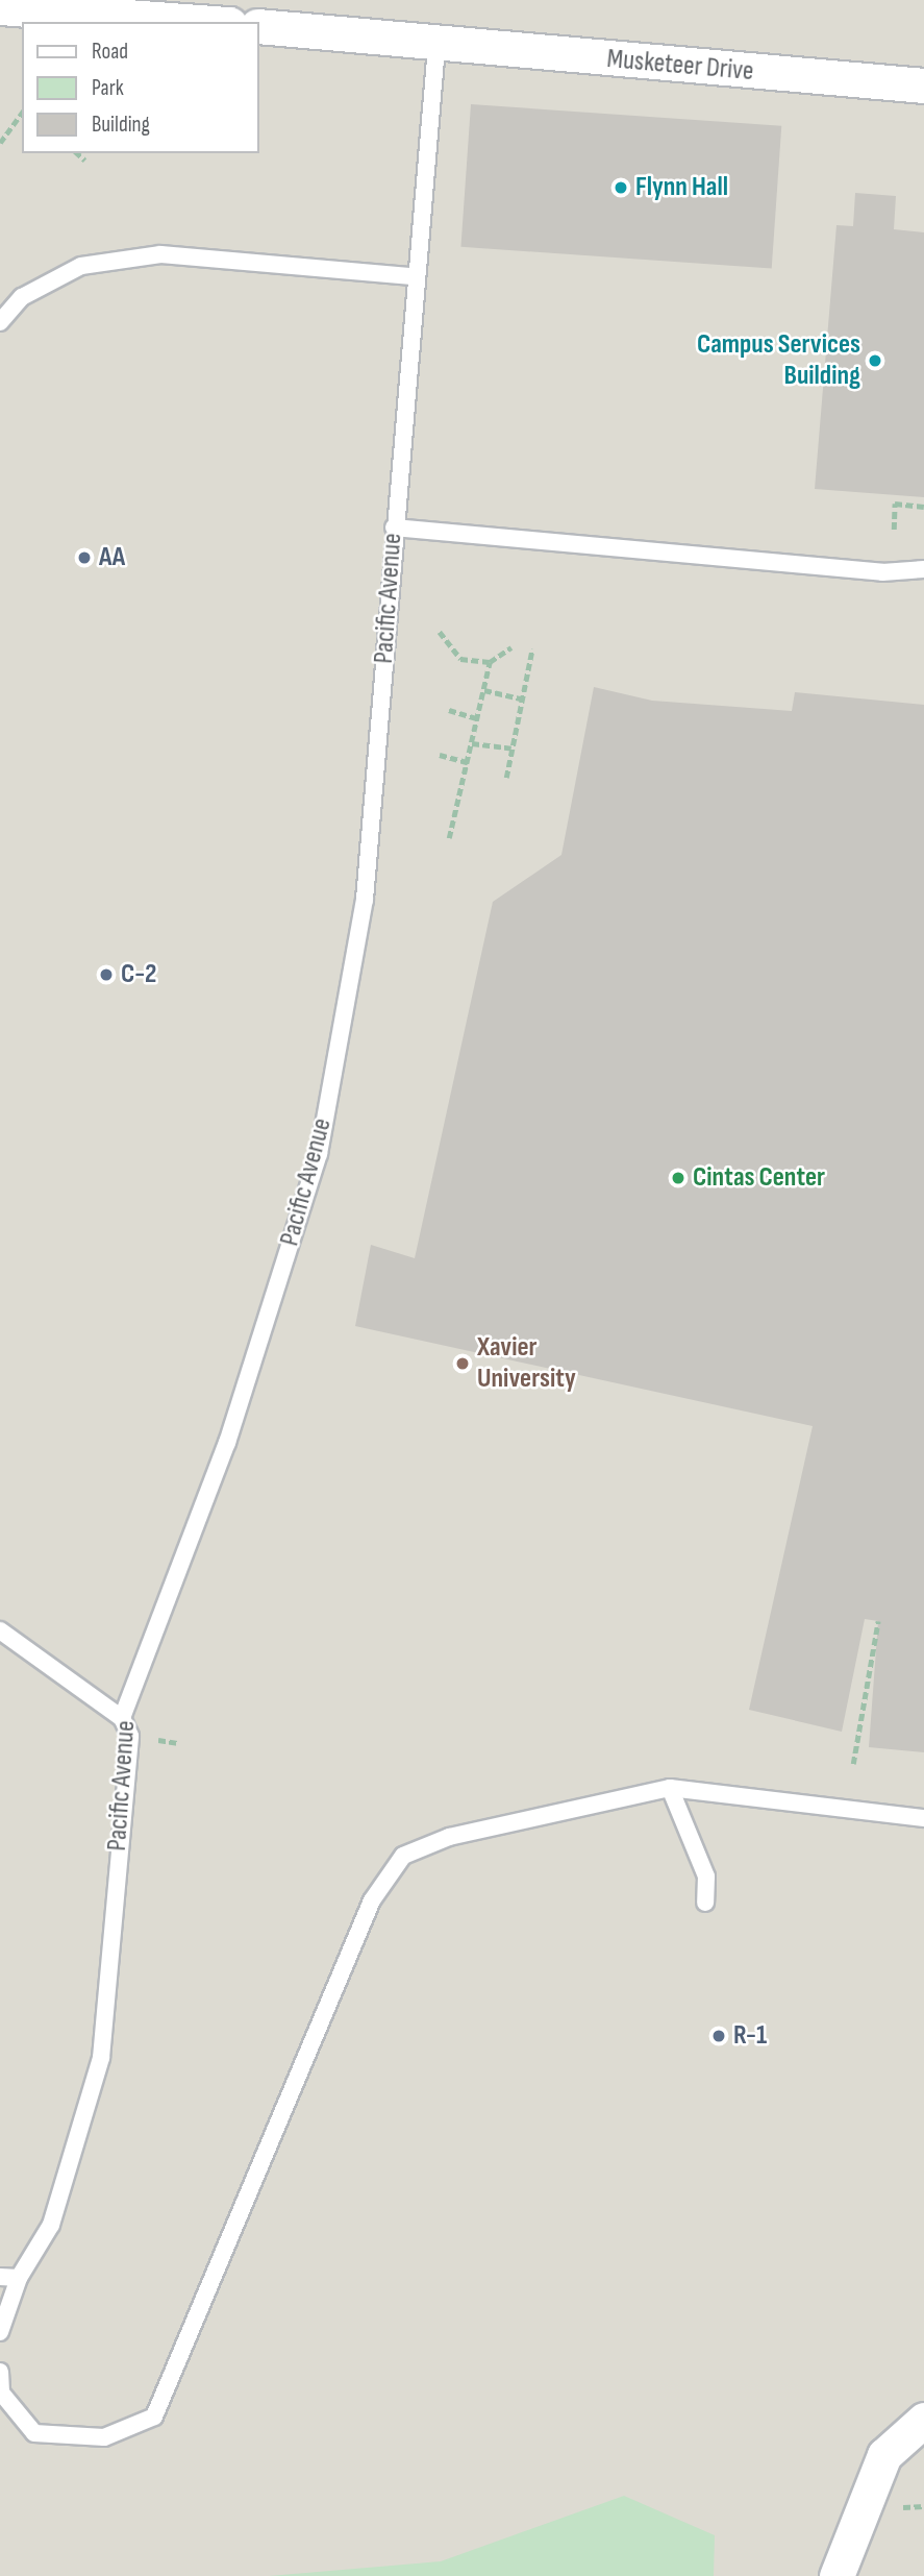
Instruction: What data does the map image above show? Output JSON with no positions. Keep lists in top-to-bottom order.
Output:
{
  "streets": {
    "street": ["Musketeer Drive"],
    "lane": ["Pacific Avenue"]
  },
  "crossings": [
    ["Musketeer Drive", "Pacific Avenue"]
  ],
  "places": [
    "Flynn Hall",
    "Campus Services Building",
    "AA",
    "C-2",
    "Cintas Center",
    "Xavier University",
    "R-1"
  ],
  "legend": ["Road", "Park", "Building"]
}
